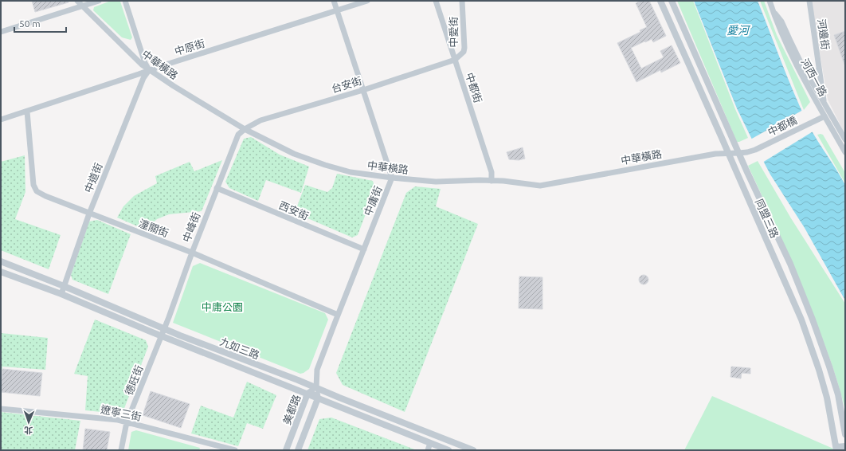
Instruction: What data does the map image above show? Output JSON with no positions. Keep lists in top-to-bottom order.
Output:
{
  "streets": {
    "street": [
      "中愛街",
      "河邊街",
      "中原街",
      "中華橫路",
      "河西一路",
      "台安街",
      "中都街",
      "中都橋",
      "中道街",
      "中庸街",
      "西安街",
      "同盟三路",
      "中峰街",
      "潼關街",
      "九如三路",
      "德旺街",
      "美都路",
      "遼寧三街"
    ]
  },
  "crossings": [
    ["中愛街", "台安街"],
    ["中愛街", "中都街"],
    ["河邊街", "河西一路"],
    ["中原街", "中華橫路"],
    ["中原街", "中道街"],
    ["中原街", "中庸街"],
    ["中原街", "潼關街"],
    ["中華橫路", "台安街"],
    ["中華橫路", "中都街"],
    ["中華橫路", "中都橋"],
    ["中華橫路", "中道街"],
    ["中華橫路", "中庸街"],
    ["中華橫路", "同盟三路"],
    ["中華橫路", "中峰街"],
    ["河西一路", "中都橋"],
    ["台安街", "中都街"],
    ["台安街", "中庸街"],
    ["台安街", "中峰街"],
    ["中道街", "潼關街"],
    ["中道街", "九如三路"],
    ["中庸街", "西安街"],
    ["中庸街", "潼關街"],
    ["中庸街", "九如三路"],
    ["中庸街", "美都路"],
    ["西安街", "中峰街"],
    ["中峰街", "潼關街"],
    ["中峰街", "九如三路"],
    ["中峰街", "德旺街"],
    ["九如三路", "德旺街"],
    ["九如三路", "美都路"],
    ["德旺街", "遼寧三街"]
  ],
  "water": ["愛河"],
  "parks": ["中庸公園"],
  "scale_bar": "50 m",
  "north": "bottom"
}
